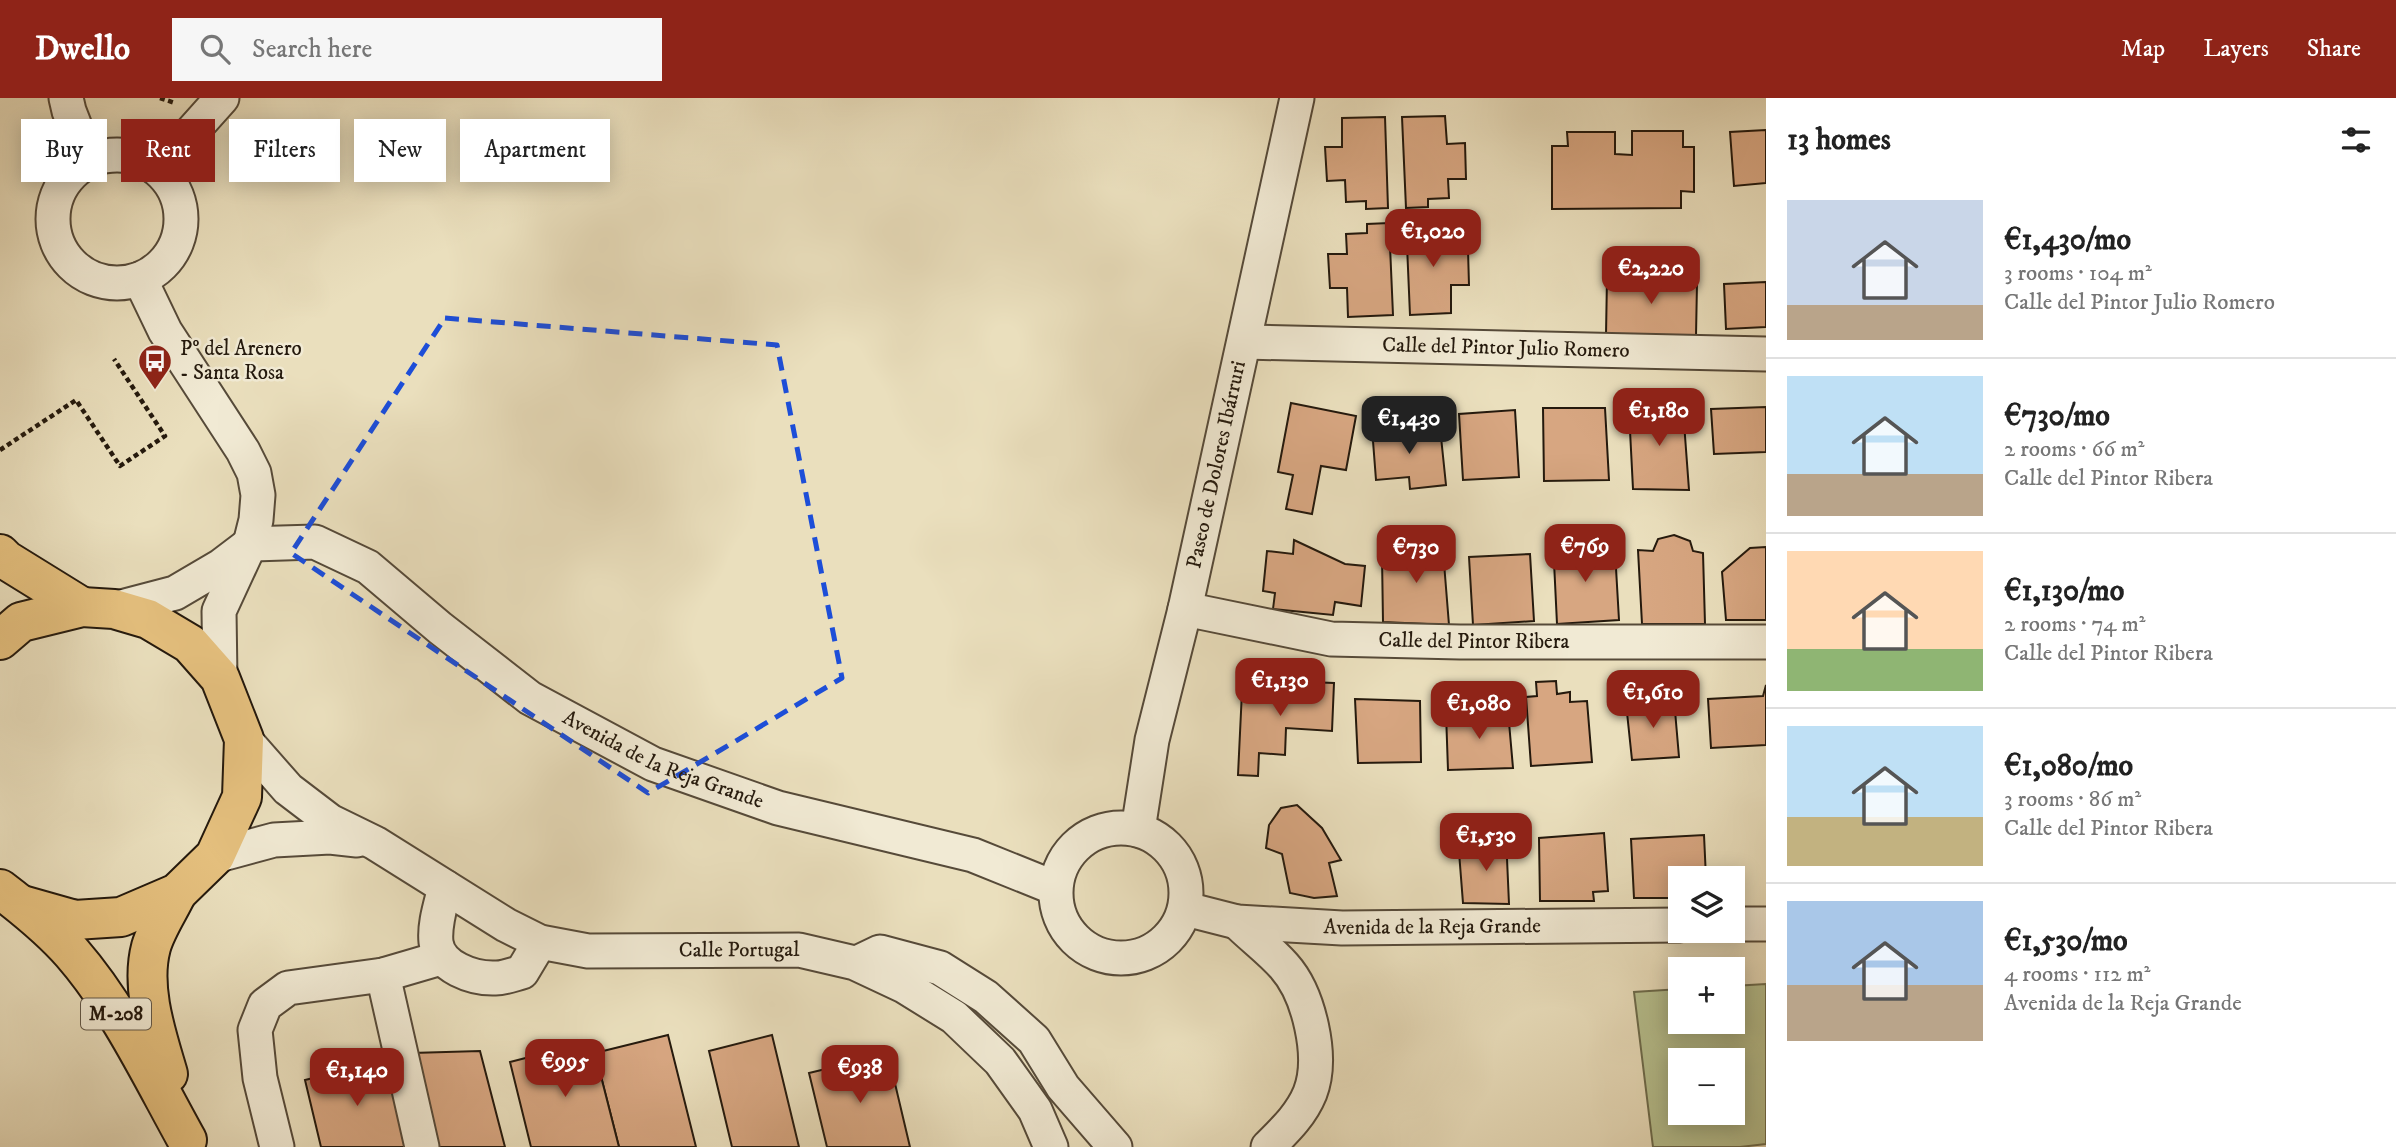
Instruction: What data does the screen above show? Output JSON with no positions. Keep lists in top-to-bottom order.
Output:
{
  "streets": {
    "main road": ["M-208"],
    "street": [
      "Calle del Pintor Julio Romero",
      "Paseo de Dolores Ibárruri",
      "Calle del Pintor Ribera",
      "Avenida de la Reja Grande",
      "Calle Portugal"
    ]
  },
  "crossings": [
    ["Calle del Pintor Julio Romero", "Paseo de Dolores Ibárruri"],
    ["Paseo de Dolores Ibárruri", "Calle del Pintor Ribera"],
    ["Paseo de Dolores Ibárruri", "Avenida de la Reja Grande"],
    ["Calle Portugal", "M-208"]
  ],
  "places": {
    "bus stop": ["Pº del Arenero - Santa Rosa"]
  },
  "page": {
    "header": "Dwello",
    "search": "Search here",
    "nav": ["Map", "Layers", "Share"],
    "heading": "13 homes",
    "chip": [
      "Buy",
      "Rent",
      "Filters",
      "New",
      "Apartment"
    ],
    "list": [
      {
        "name": "€1,430/mo",
        "note": "3 rooms · 104 m² · Calle del Pintor Julio Romero"
      },
      {
        "name": "€730/mo",
        "note": "2 rooms · 66 m² · Calle del Pintor Ribera"
      },
      {
        "name": "€1,130/mo",
        "note": "2 rooms · 74 m² · Calle del Pintor Ribera"
      },
      {
        "name": "€1,080/mo",
        "note": "3 rooms · 86 m² · Calle del Pintor Ribera"
      },
      {
        "name": "€1,530/mo",
        "note": "4 rooms · 112 m² · Avenida de la Reja Grande"
      }
    ],
    "price": [
      "€1,020",
      "€2,220",
      "€1,180",
      "€1,430",
      "€769",
      "€730",
      "€1,130",
      "€1,610",
      "€1,080",
      "€1,530",
      "€995",
      "€938",
      "€1,140"
    ],
    "map_buttons": ["+", "−"]
  }
}
